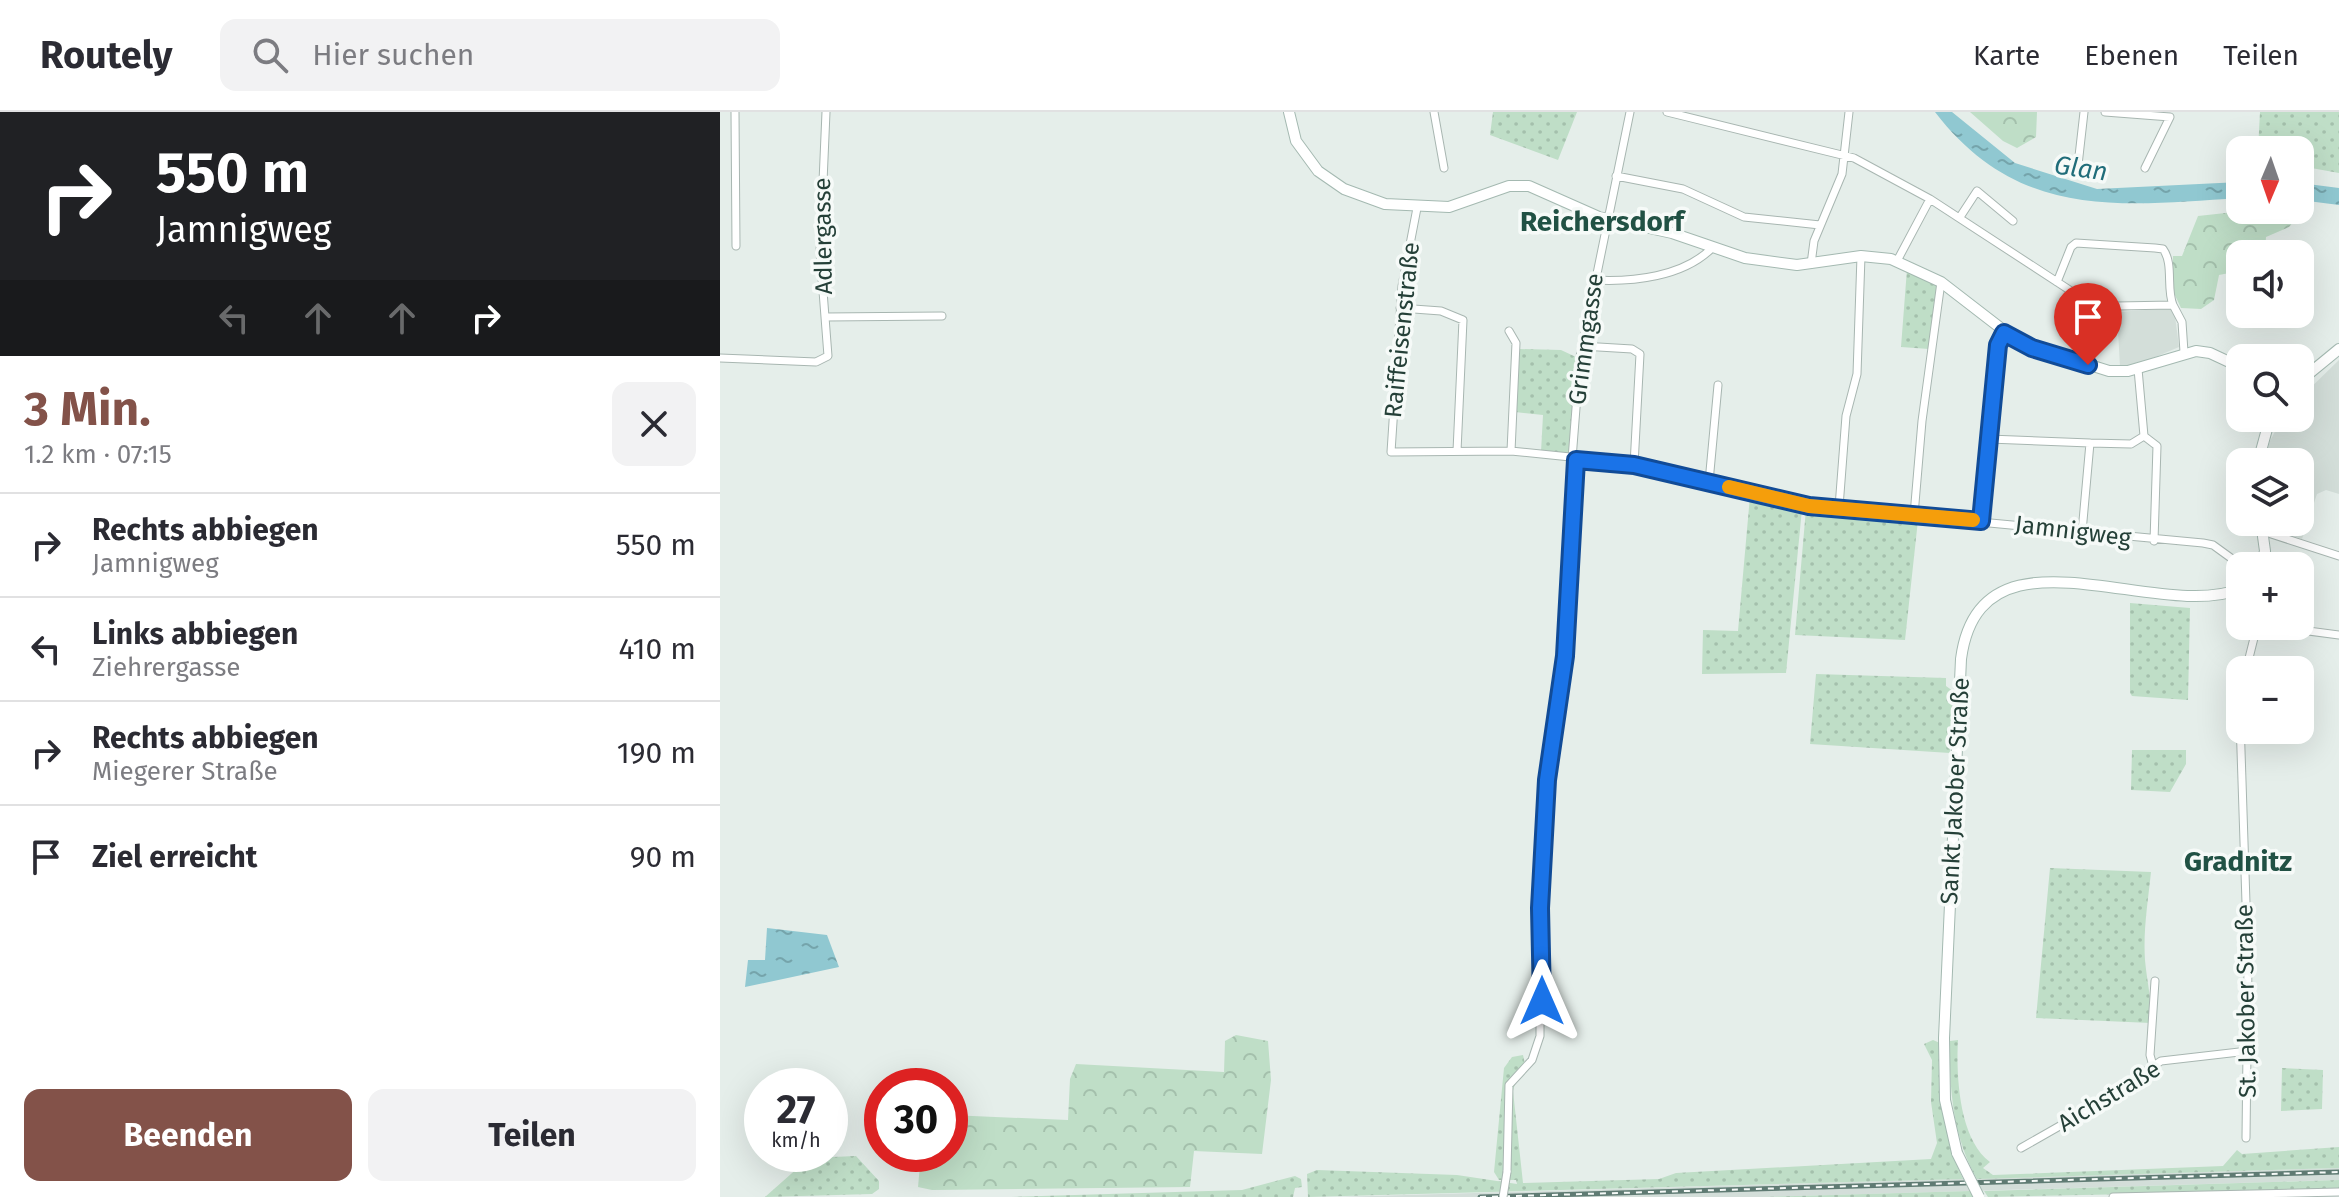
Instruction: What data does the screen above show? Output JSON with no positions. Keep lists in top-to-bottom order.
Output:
{
  "streets": {
    "main road": ["Sankt Jakober Straße"],
    "street": [
      "Adlergasse",
      "Raiffeisenstraße",
      "Grimmgasse",
      "Jamnigweg",
      "St. Jakober Straße",
      "Aichstraße"
    ]
  },
  "crossings": [
    ["Raiffeisenstraße", "Jamnigweg"],
    ["Grimmgasse", "Jamnigweg"],
    ["St. Jakober Straße", "Aichstraße"]
  ],
  "districts": ["Reichersdorf", "Gradnitz"],
  "water": ["Glan"],
  "north": "bottom",
  "page": {
    "header": "Routely",
    "search": "Hier suchen",
    "nav": ["Karte", "Ebenen", "Teilen"],
    "turn": ["550 m", "Jamnigweg"],
    "map_buttons": ["+", "−"],
    "heading": ["3 Min.", "1.2 km · 07:15"],
    "list": [
      {
        "name": "Rechts abbiegen",
        "note": "Jamnigweg",
        "value": "550 m"
      },
      {
        "name": "Links abbiegen",
        "note": "Ziehrergasse",
        "value": "410 m"
      },
      {
        "name": "Rechts abbiegen",
        "note": "Miegerer Straße",
        "value": "190 m"
      },
      {
        "name": "Ziel erreicht",
        "value": "90 m"
      }
    ],
    "speed": "27 km/h",
    "limit": "30",
    "buttons": ["Beenden", "Teilen"]
  }
}
